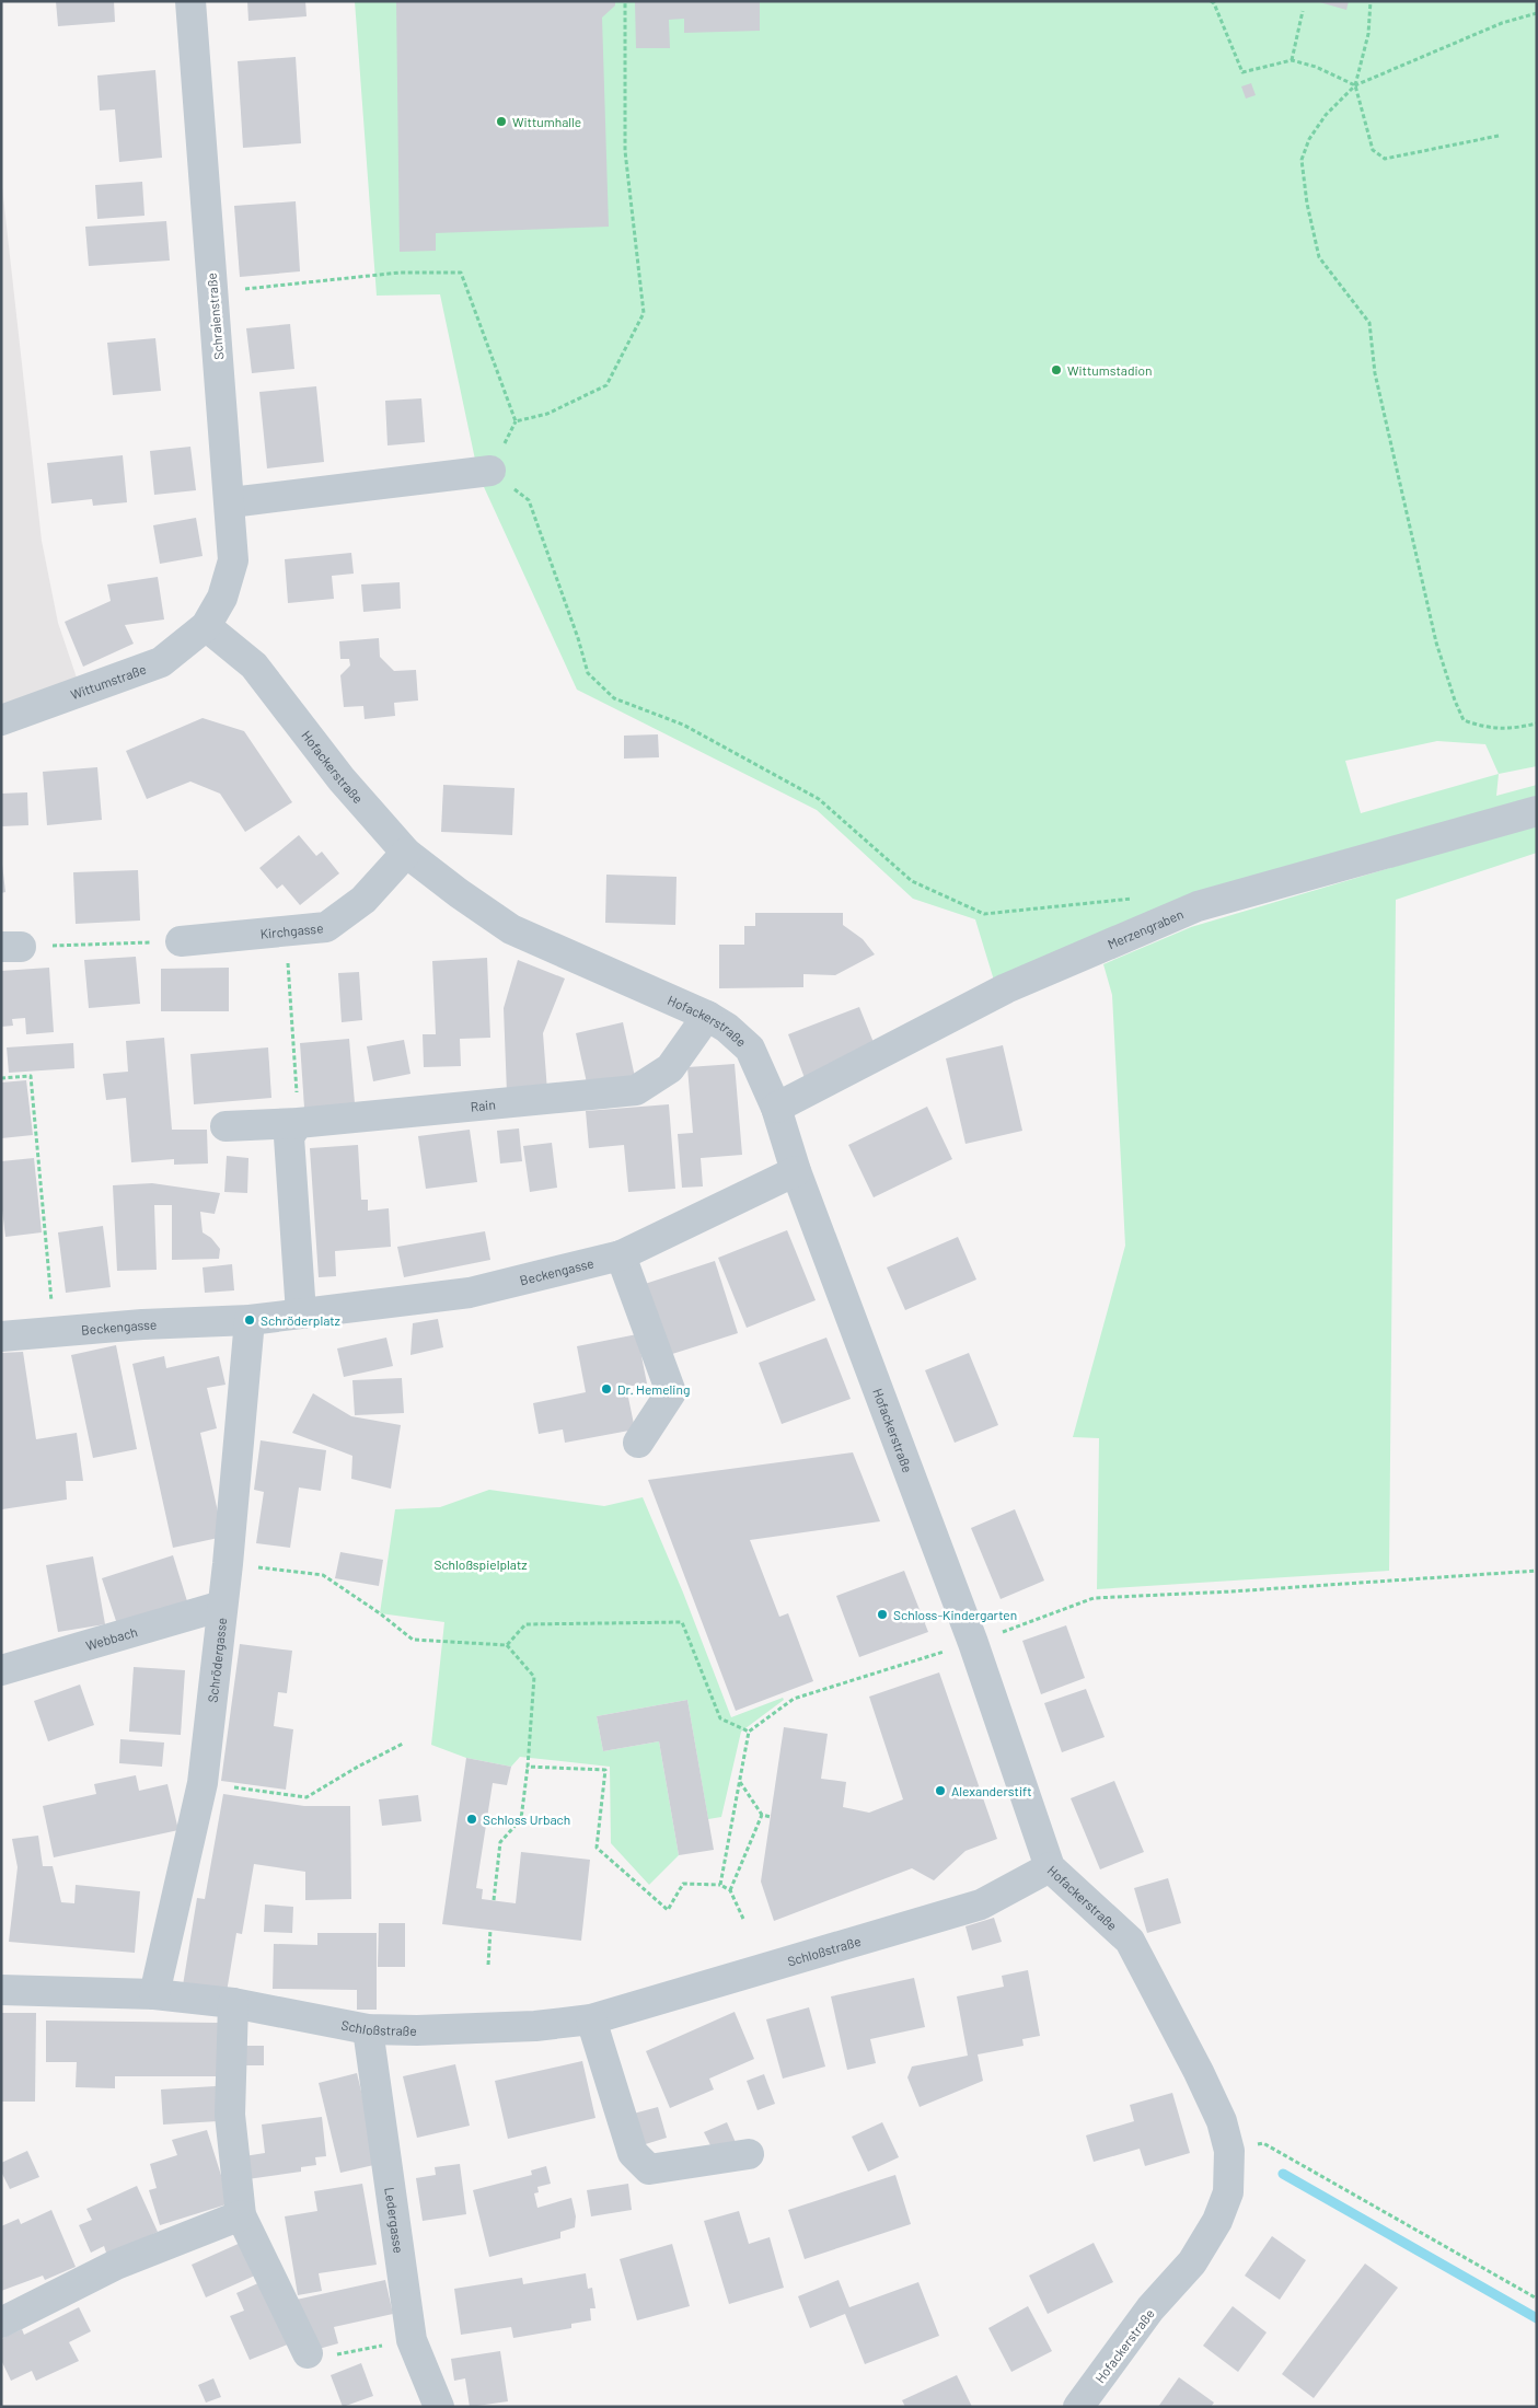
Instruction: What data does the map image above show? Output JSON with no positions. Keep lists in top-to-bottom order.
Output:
{
  "streets": {
    "street": [
      "Schraienstraße",
      "Wittumstraße",
      "Hofackerstraße",
      "Merzengraben",
      "Kirchgasse",
      "Rain",
      "Beckengasse",
      "Webbach",
      "Schrödergasse",
      "Schloßstraße",
      "Ledergasse"
    ]
  },
  "crossings": [
    ["Schraienstraße", "Wittumstraße"],
    ["Schraienstraße", "Hofackerstraße"],
    ["Wittumstraße", "Hofackerstraße"],
    ["Hofackerstraße", "Merzengraben"],
    ["Hofackerstraße", "Kirchgasse"],
    ["Hofackerstraße", "Rain"],
    ["Hofackerstraße", "Beckengasse"],
    ["Hofackerstraße", "Schloßstraße"],
    ["Beckengasse", "Schrödergasse"],
    ["Webbach", "Schrödergasse"],
    ["Schrödergasse", "Schloßstraße"],
    ["Schloßstraße", "Ledergasse"]
  ],
  "parks": ["Schloßspielplatz"],
  "places": [
    "Wittumhalle",
    "Wittumstadion",
    "Schröderplatz",
    "Dr. Hemeling",
    "Schloss-Kindergarten",
    "Alexanderstift",
    "Schloss Urbach"
  ]
}
